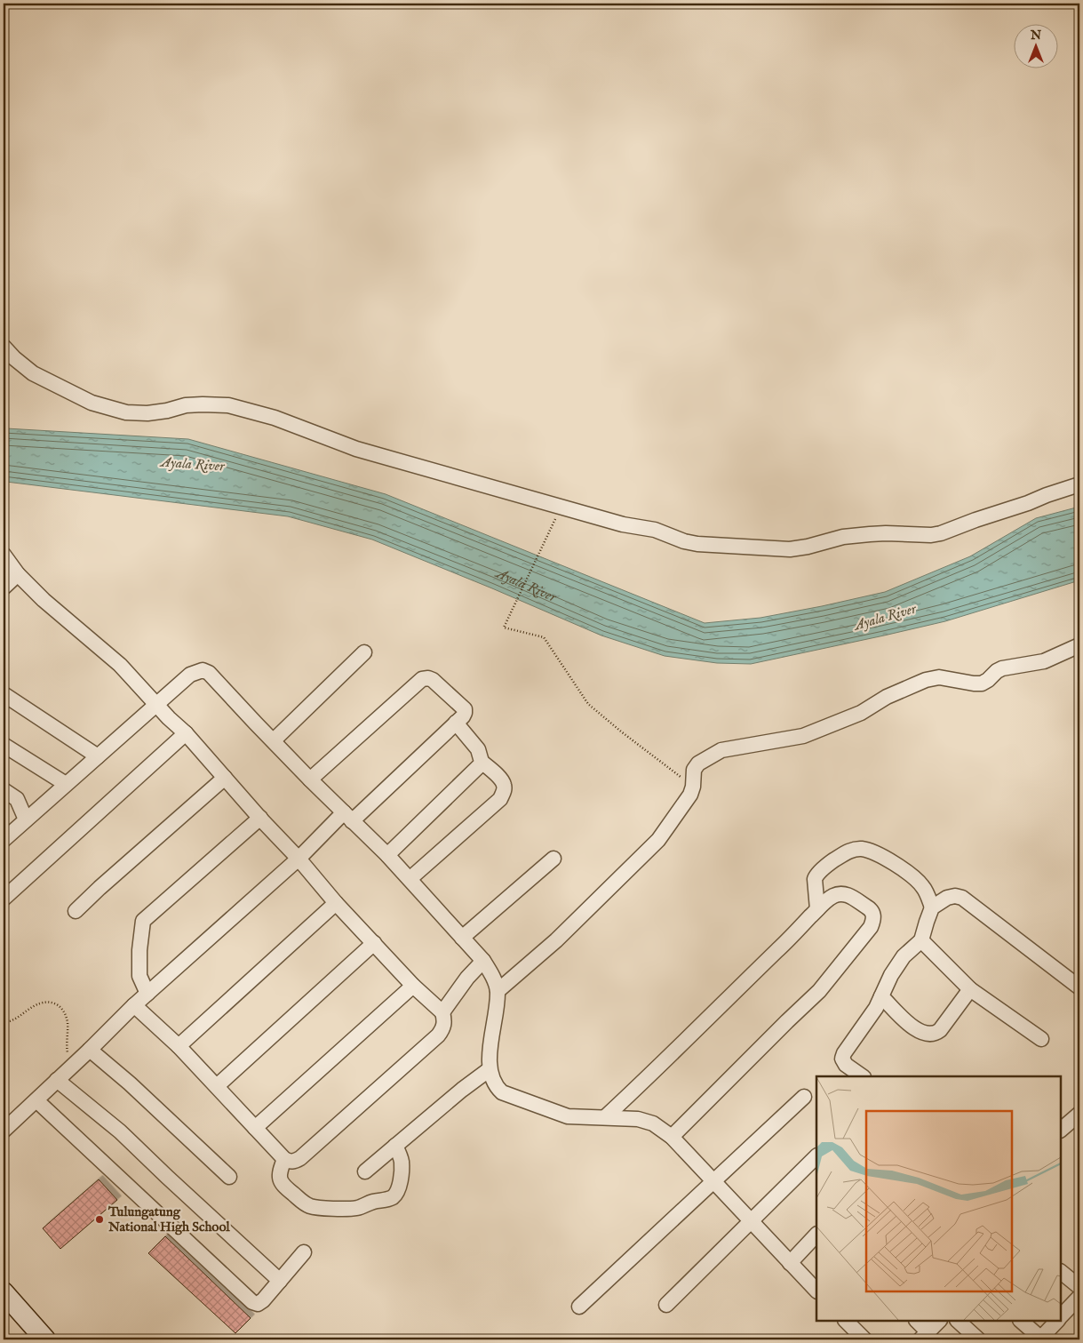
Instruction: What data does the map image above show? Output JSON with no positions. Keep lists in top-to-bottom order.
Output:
{
  "water": ["Ayala River"],
  "places": ["Tulungatung National High School"],
  "north": "top"
}
